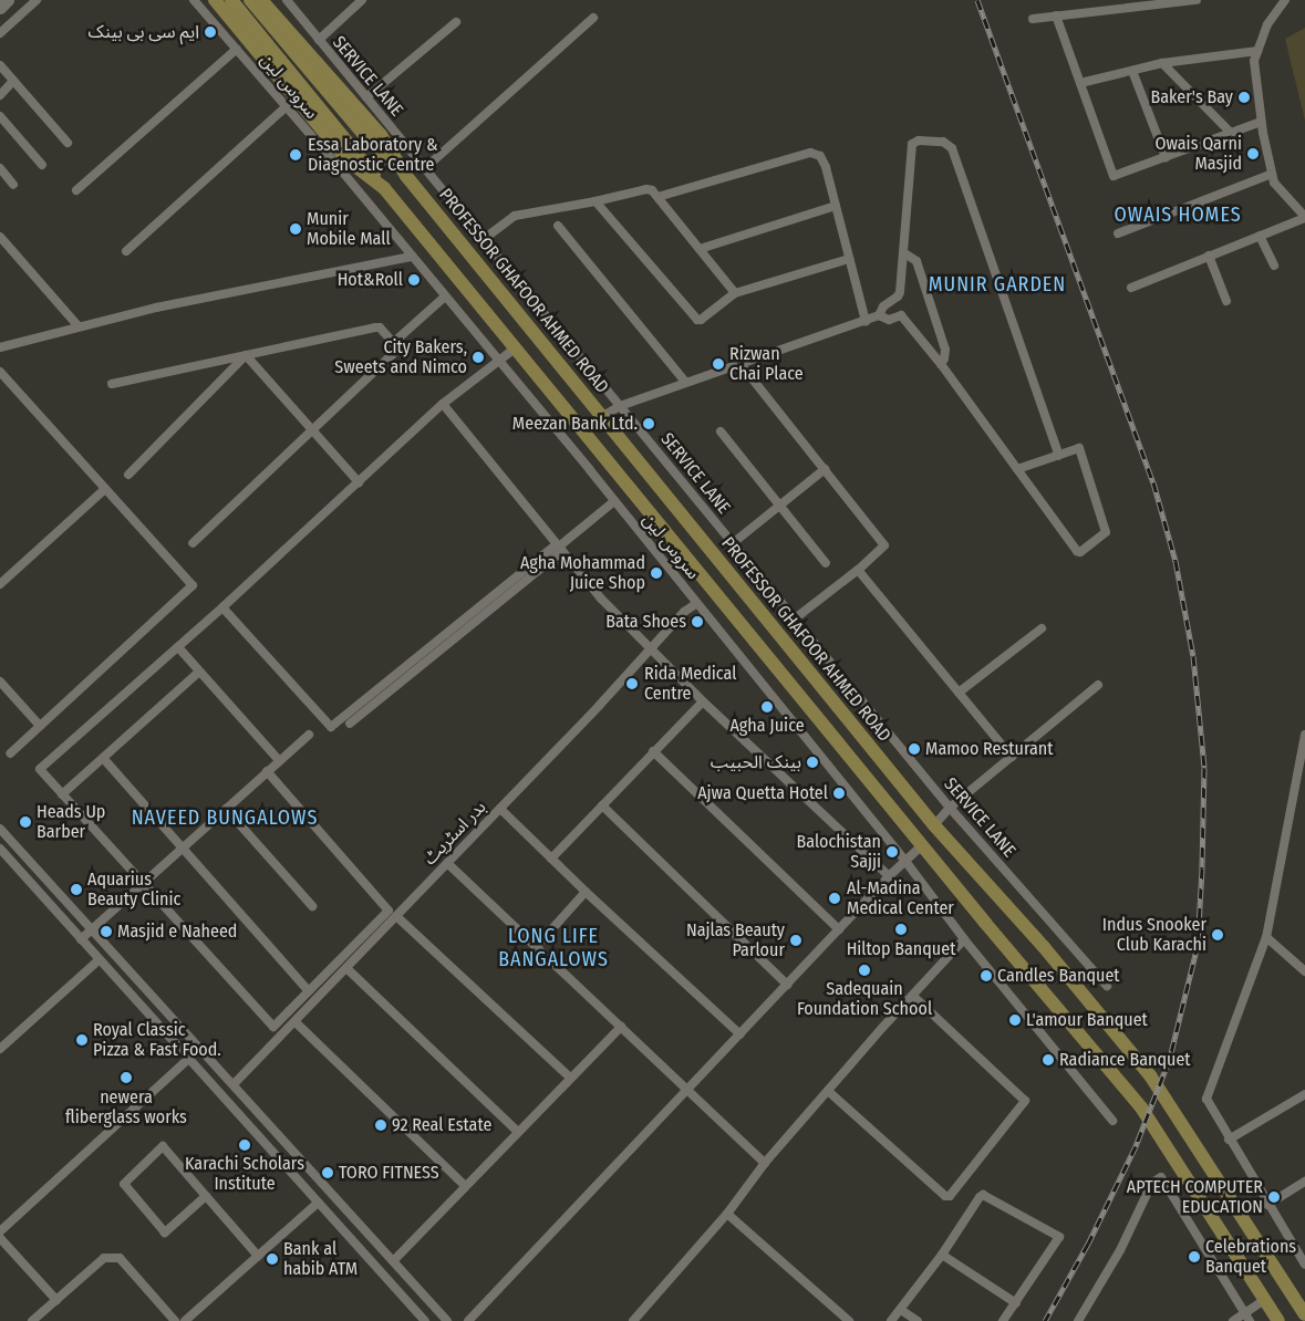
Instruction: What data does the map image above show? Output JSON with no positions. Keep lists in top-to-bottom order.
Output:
{
  "streets": {
    "main road": ["PROFESSOR GHAFOOR AHMED ROAD"],
    "street": ["SERVICE LANE", "سروس لین", "بدر اسٹریٹ"]
  },
  "crossings": [
    ["سروس لین", "بدر اسٹریٹ"]
  ],
  "districts": [
    "OWAIS HOMES",
    "MUNIR GARDEN",
    "NAVEED BUNGALOWS",
    "LONG LIFE BANGALOWS"
  ],
  "places": [
    "ایم سی بی بینک",
    "Baker's Bay",
    "Owais Qarni Masjid",
    "Essa Laboratory & Diagnostic Centre",
    "Munir Mobile Mall",
    "Hot&Roll",
    "City Bakers, Sweets and Nimco",
    "Rizwan Chai Place",
    "Meezan Bank Ltd.",
    "Agha Mohammad Juice Shop",
    "Bata Shoes",
    "Rida Medical Centre",
    "Agha Juice",
    "Mamoo Resturant",
    "بينک الحبيب",
    "Ajwa Quetta Hotel",
    "Heads Up Barber",
    "Balochistan Sajji",
    "Aquarius Beauty Clinic",
    "Al-Madina Medical Center",
    "Hiltop Banquet",
    "Masjid e Naheed",
    "Indus Snooker Club Karachi",
    "Najlas Beauty Parlour",
    "Sadequain Foundation School",
    "Candles Banquet",
    "L'amour Banquet",
    "Royal Classic Pizza & Fast Food.",
    "Radiance Banquet",
    "newera fliberglass works",
    "92 Real Estate",
    "Karachi Scholars Institute",
    "TORO FITNESS",
    "APTECH COMPUTER EDUCATION",
    "Celebrations Banquet",
    "Bank al habib ATM"
  ]
}
